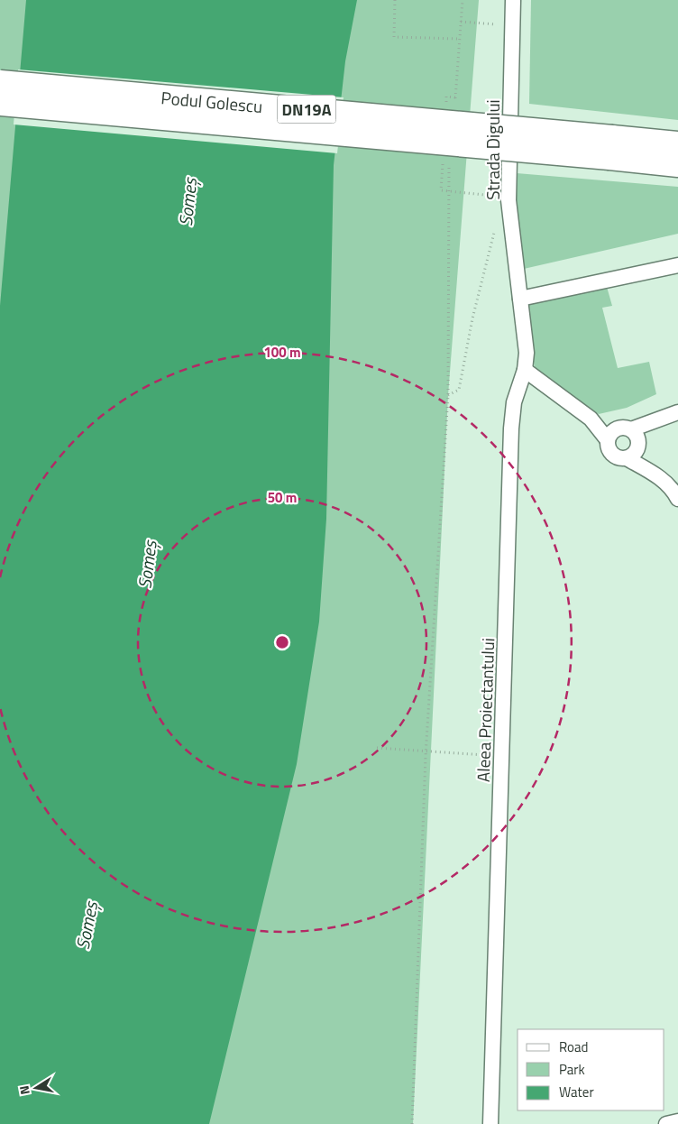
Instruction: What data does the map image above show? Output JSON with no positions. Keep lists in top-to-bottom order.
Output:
{
  "streets": {
    "main road": ["Podul Golescu", "DN19A"],
    "street": ["Strada Digului", "Aleea Proiectantului"]
  },
  "crossings": [
    ["Podul Golescu", "DN19A"],
    ["Strada Digului", "Aleea Proiectantului"]
  ],
  "water": ["Someș"],
  "legend": ["Road", "Park", "Water"],
  "north": "left",
  "rings": ["100 m", "50 m"]
}
